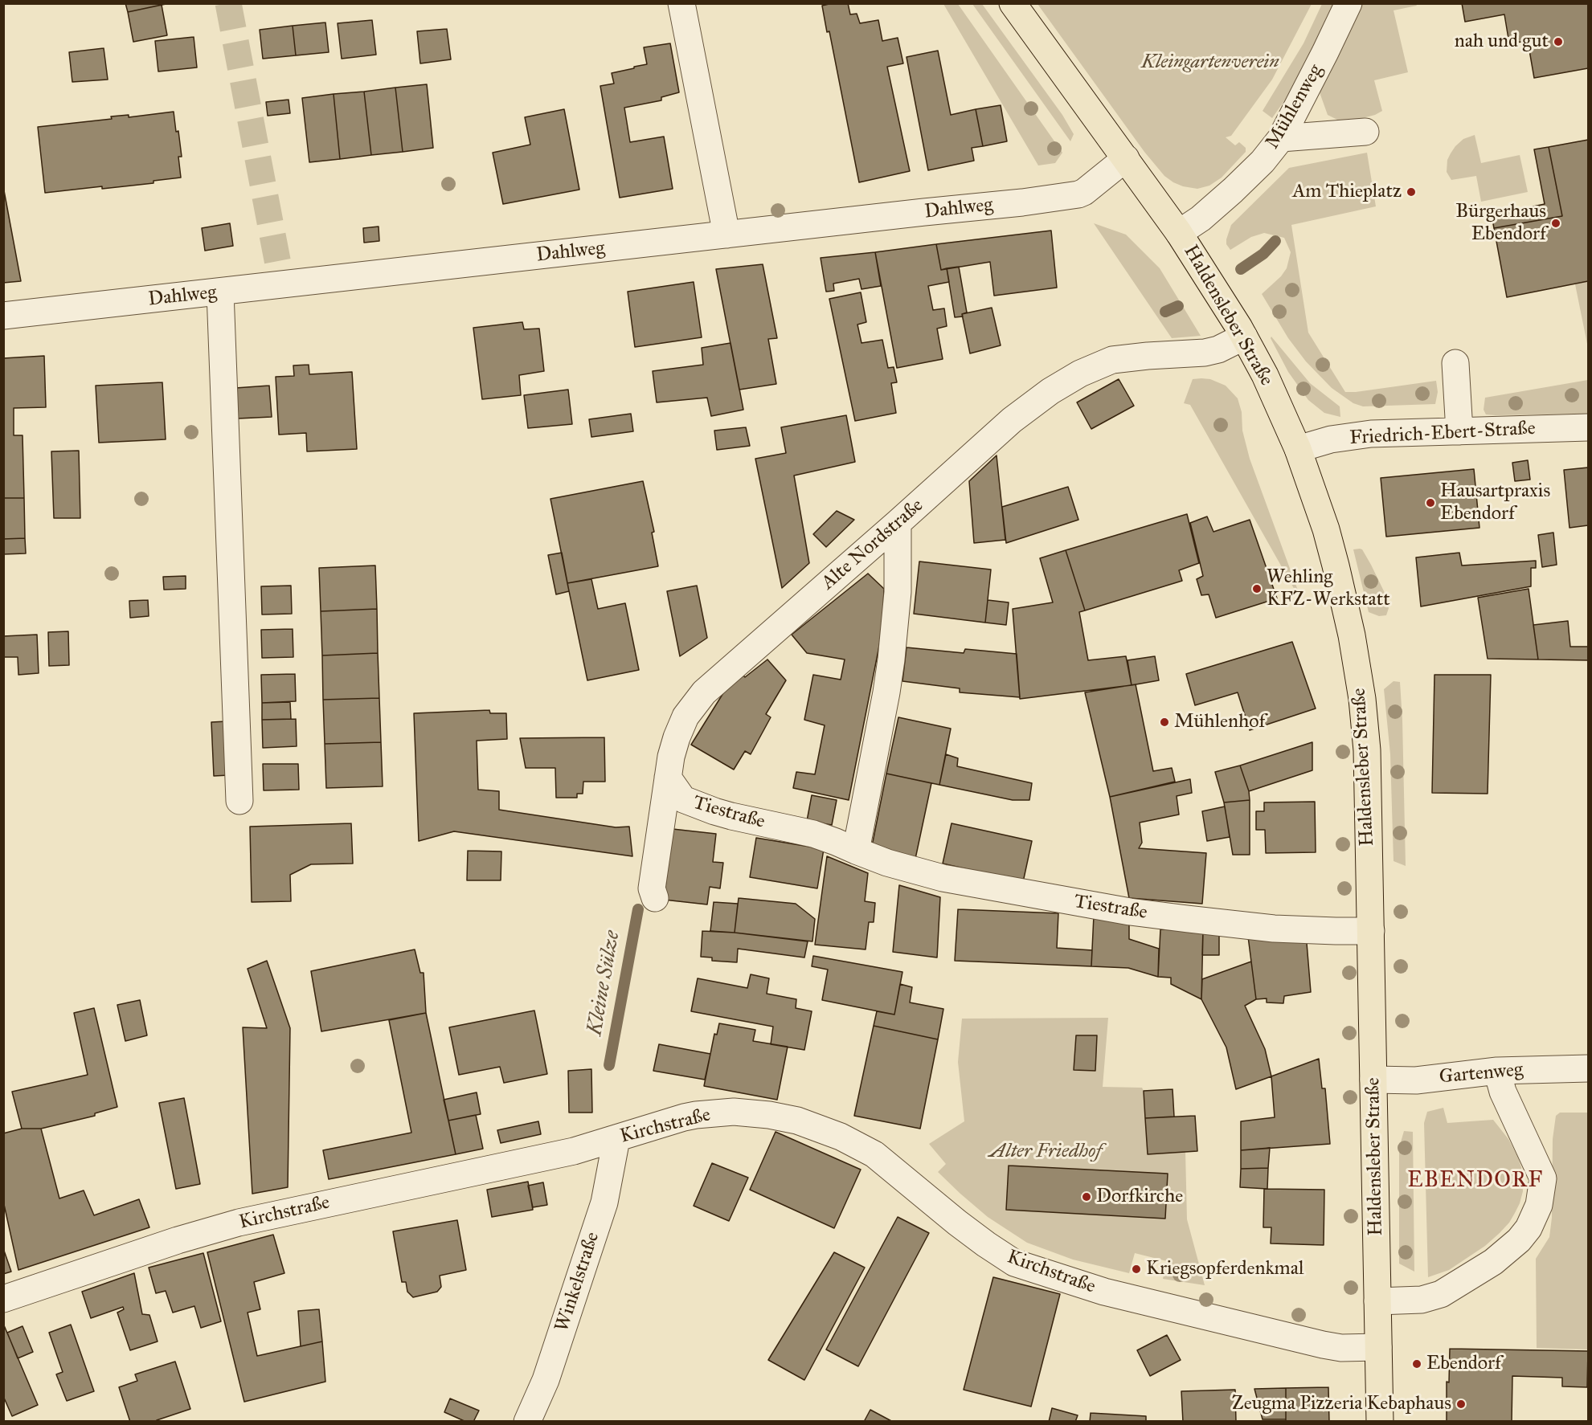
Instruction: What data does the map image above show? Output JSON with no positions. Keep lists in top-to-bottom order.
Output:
{
  "streets": {
    "main road": ["Haldensleber Straße"],
    "street": [
      "Mühlenweg",
      "Dahlweg",
      "Friedrich-Ebert-Straße",
      "Alte Nordstraße",
      "Tiestraße",
      "Gartenweg",
      "Kirchstraße",
      "Winkelstraße"
    ]
  },
  "crossings": [
    ["Mühlenweg", "Haldensleber Straße"],
    ["Dahlweg", "Haldensleber Straße"],
    ["Haldensleber Straße", "Friedrich-Ebert-Straße"],
    ["Haldensleber Straße", "Alte Nordstraße"],
    ["Haldensleber Straße", "Tiestraße"],
    ["Haldensleber Straße", "Gartenweg"],
    ["Haldensleber Straße", "Kirchstraße"],
    ["Alte Nordstraße", "Tiestraße"],
    ["Kirchstraße", "Winkelstraße"]
  ],
  "districts": ["EBENDORF"],
  "water": ["Kleine Sülze"],
  "parks": ["Kleingartenverein", "Alter Friedhof"],
  "places": [
    "nah und gut",
    "Am Thieplatz",
    "Bürgerhaus Ebendorf",
    "Hausartpraxis Ebendorf",
    "Wehling KFZ-Werkstatt",
    "Mühlenhof",
    "Dorfkirche",
    "Kriegsopferdenkmal",
    "Ebendorf",
    "Zeugma Pizzeria Kebaphaus"
  ]
}
